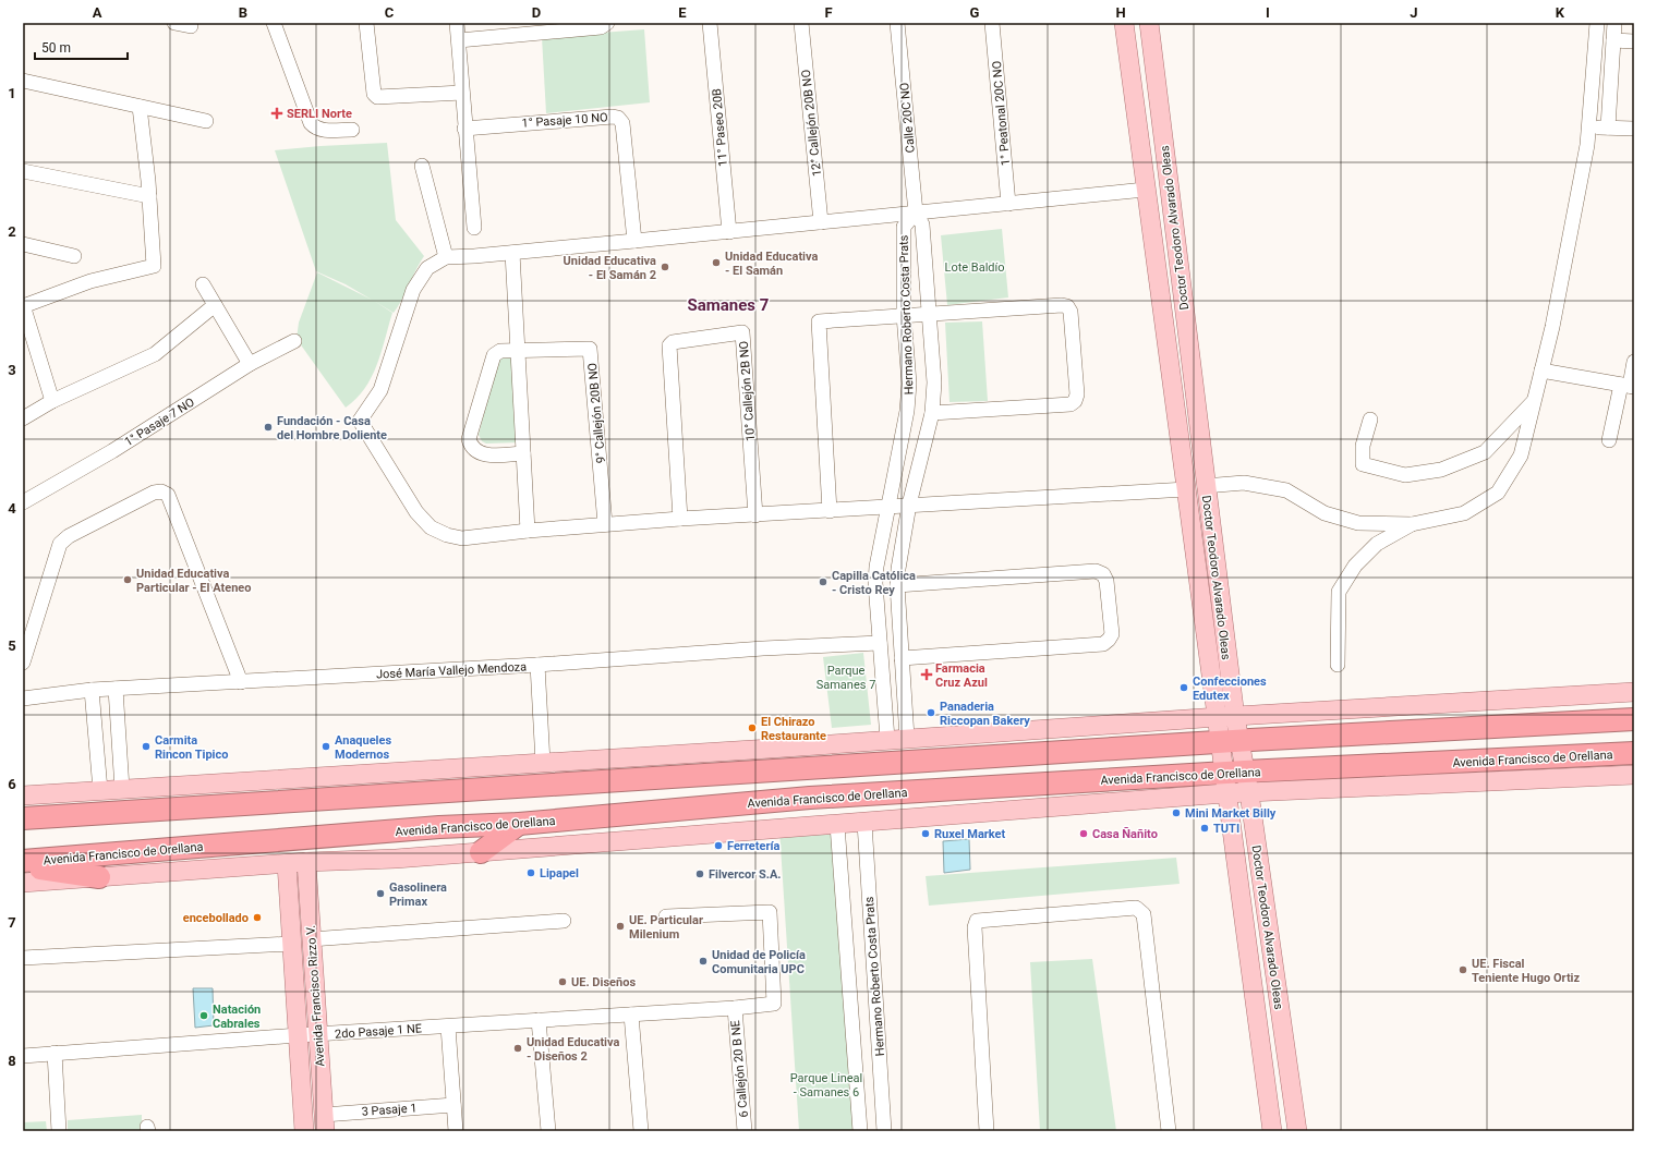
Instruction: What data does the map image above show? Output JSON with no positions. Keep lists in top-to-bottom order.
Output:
{
  "streets": {
    "highway": ["Avenida Francisco de Orellana"],
    "main road": ["Doctor Teodoro Alvarado Oleas", "Avenida Francisco Rizzo V."],
    "street": [
      "1° Peatonal 20C NO",
      "Calle 20C NO",
      "1° Pasaje 10 NO",
      "12° Callejón 20B NO",
      "11° Paseo 20B",
      "Hermano Roberto Costa Prats",
      "10° Callejón 2B NO",
      "9° Callejón 20B NO",
      "1° Pasaje 7 NO",
      "José María Vallejo Mendoza",
      "2do Pasaje 1 NE",
      "6 Callejón 20 B NE",
      "3 Pasaje 1"
    ]
  },
  "crossings": [
    ["Calle 20C NO", "Hermano Roberto Costa Prats"],
    ["Doctor Teodoro Alvarado Oleas", "Avenida Francisco de Orellana"],
    ["Hermano Roberto Costa Prats", "José María Vallejo Mendoza"],
    ["Hermano Roberto Costa Prats", "Avenida Francisco de Orellana"],
    ["Avenida Francisco de Orellana", "Avenida Francisco Rizzo V."],
    ["Avenida Francisco Rizzo V.", "2do Pasaje 1 NE"],
    ["Avenida Francisco Rizzo V.", "3 Pasaje 1"],
    ["2do Pasaje 1 NE", "6 Callejón 20 B NE"]
  ],
  "districts": ["Samanes 7"],
  "parks": ["Lote Baldío", "Parque Samanes 7", "Parque Lineal - Samanes 6"],
  "places": {
    "health": ["SERLI Norte", "Farmacia Cruz Azul"],
    "other": [
      "Unidad Educativa - El Samán",
      "Unidad Educativa - El Samán 2",
      "Fundación - Casa del Hombre Doliente",
      "Unidad Educativa Particular - El Ateneo",
      "Capilla Católica - Cristo Rey",
      "Confecciones Edutex",
      "Panaderia Riccopan Bakery",
      "El Chirazo Restaurante",
      "Carmita Rincon Tipico",
      "Anaqueles Modernos",
      "Mini Market Billy",
      "TUTI",
      "Ruxel Market",
      "Casa Ñañito",
      "Ferretería",
      "Lipapel",
      "Filvercor S.A.",
      "Gasolinera Primax",
      "encebollado",
      "UE. Particular Milenium",
      "Unidad de Policía Comunitaria UPC",
      "UE. Fiscal Teniente Hugo Ortiz",
      "UE. Diseños",
      "Natación Cabrales",
      "Unidad Educativa - Diseños 2"
    ]
  },
  "scale_bar": "50 m",
  "grid": {
    "columns": [
      "A",
      "B",
      "C",
      "D",
      "E",
      "F",
      "G",
      "H",
      "I",
      "J",
      "K"
    ],
    "rows": [
      "1",
      "2",
      "3",
      "4",
      "5",
      "6",
      "7",
      "8"
    ]
  }
}
